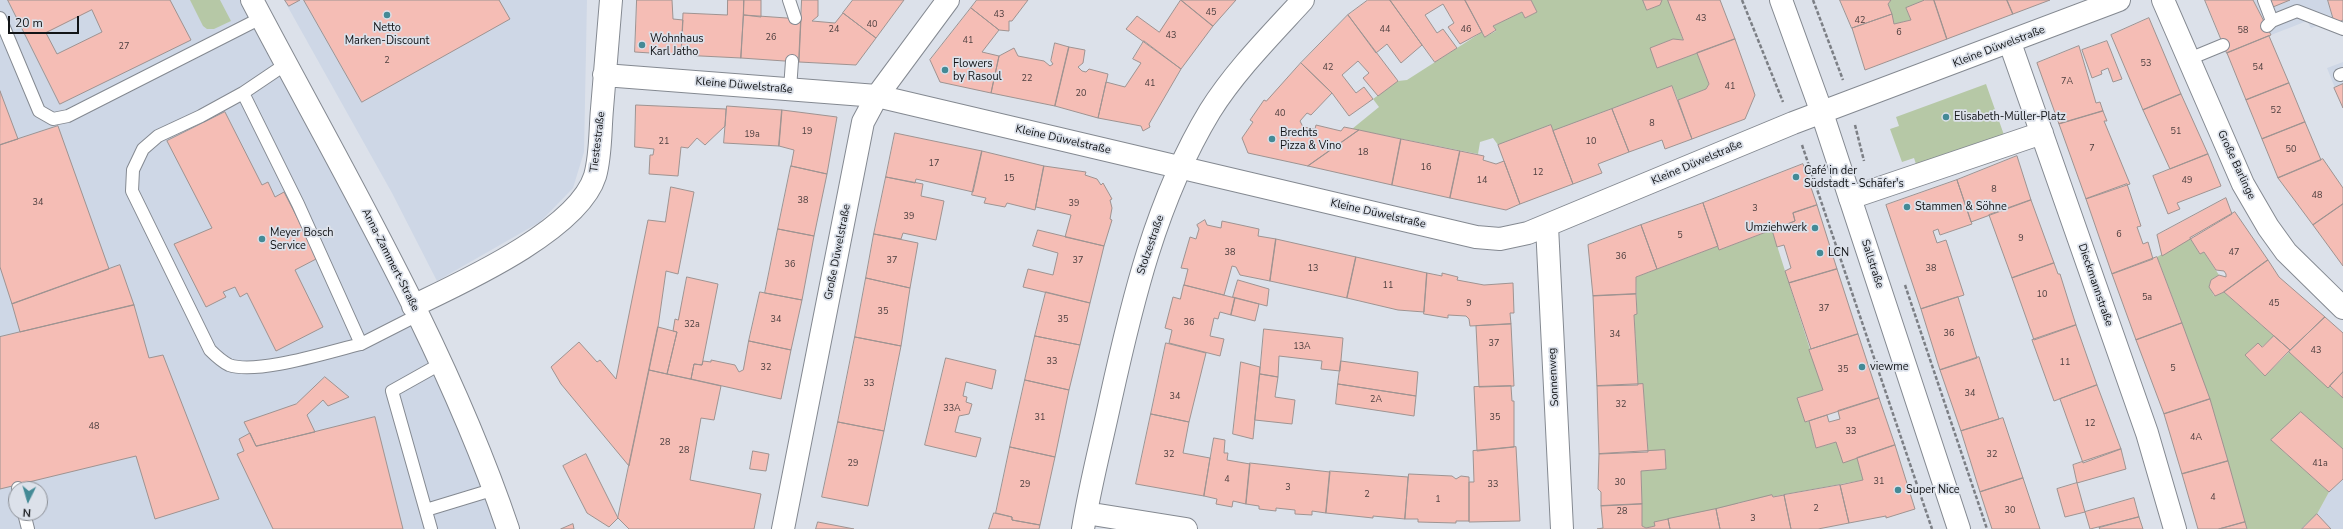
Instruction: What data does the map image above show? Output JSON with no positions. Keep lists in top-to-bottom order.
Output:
{
  "streets": {
    "street": [
      "Kleine Düwelstraße",
      "Tiestestraße",
      "Große Barlinge",
      "Stolzestraße",
      "Große Düwelstraße",
      "Anna-Zammert-Straße",
      "Sallstraße",
      "Dieckmannstraße",
      "Sonnenweg"
    ]
  },
  "crossings": [
    ["Kleine Düwelstraße", "Tiestestraße"],
    ["Kleine Düwelstraße", "Stolzestraße"],
    ["Kleine Düwelstraße", "Große Düwelstraße"],
    ["Kleine Düwelstraße", "Sallstraße"],
    ["Kleine Düwelstraße", "Dieckmannstraße"],
    ["Kleine Düwelstraße", "Sonnenweg"],
    ["Tiestestraße", "Anna-Zammert-Straße"]
  ],
  "places": [
    "Netto Marken-Discount",
    "Wohnhaus Karl Jatho",
    "Flowers by Rasoul",
    "Elisabeth-Müller-Platz",
    "Brechts Pizza & Vino",
    "Café in der Südstadt - Schäfer's",
    "Stammen & Söhne",
    "Umziehwerk",
    "Meyer Bosch Service",
    "LCN",
    "viewme",
    "Super Nice"
  ],
  "house_numbers": [
    "45",
    "43",
    "43",
    "42",
    "40",
    "24",
    "44",
    "46",
    "58",
    "6",
    "43",
    "26",
    "41",
    "27",
    "2",
    "53",
    "42",
    "54",
    "22",
    "7A",
    "41",
    "41",
    "20",
    "52",
    "40",
    "8",
    "19",
    "51",
    "19a",
    "21",
    "10",
    "7",
    "50",
    "18",
    "17",
    "16",
    "12",
    "15",
    "14",
    "49",
    "8",
    "48",
    "38",
    "34",
    "39",
    "3",
    "39",
    "6",
    "5",
    "9",
    "38",
    "47",
    "36",
    "37",
    "37",
    "36",
    "13",
    "38",
    "11",
    "10",
    "5a",
    "9",
    "45",
    "37",
    "35",
    "34",
    "35",
    "36",
    "32a",
    "36",
    "34",
    "37",
    "13A",
    "43",
    "33",
    "11",
    "32",
    "5",
    "35",
    "33",
    "34",
    "34",
    "2A",
    "32",
    "33A",
    "31",
    "35",
    "12",
    "48",
    "33",
    "4A",
    "28",
    "28",
    "32",
    "32",
    "29",
    "41a",
    "4",
    "31",
    "30",
    "29",
    "33",
    "3",
    "2",
    "4",
    "1",
    "2",
    "30",
    "28",
    "3"
  ],
  "scale_bar": "20 m",
  "north": "bottom"
}
